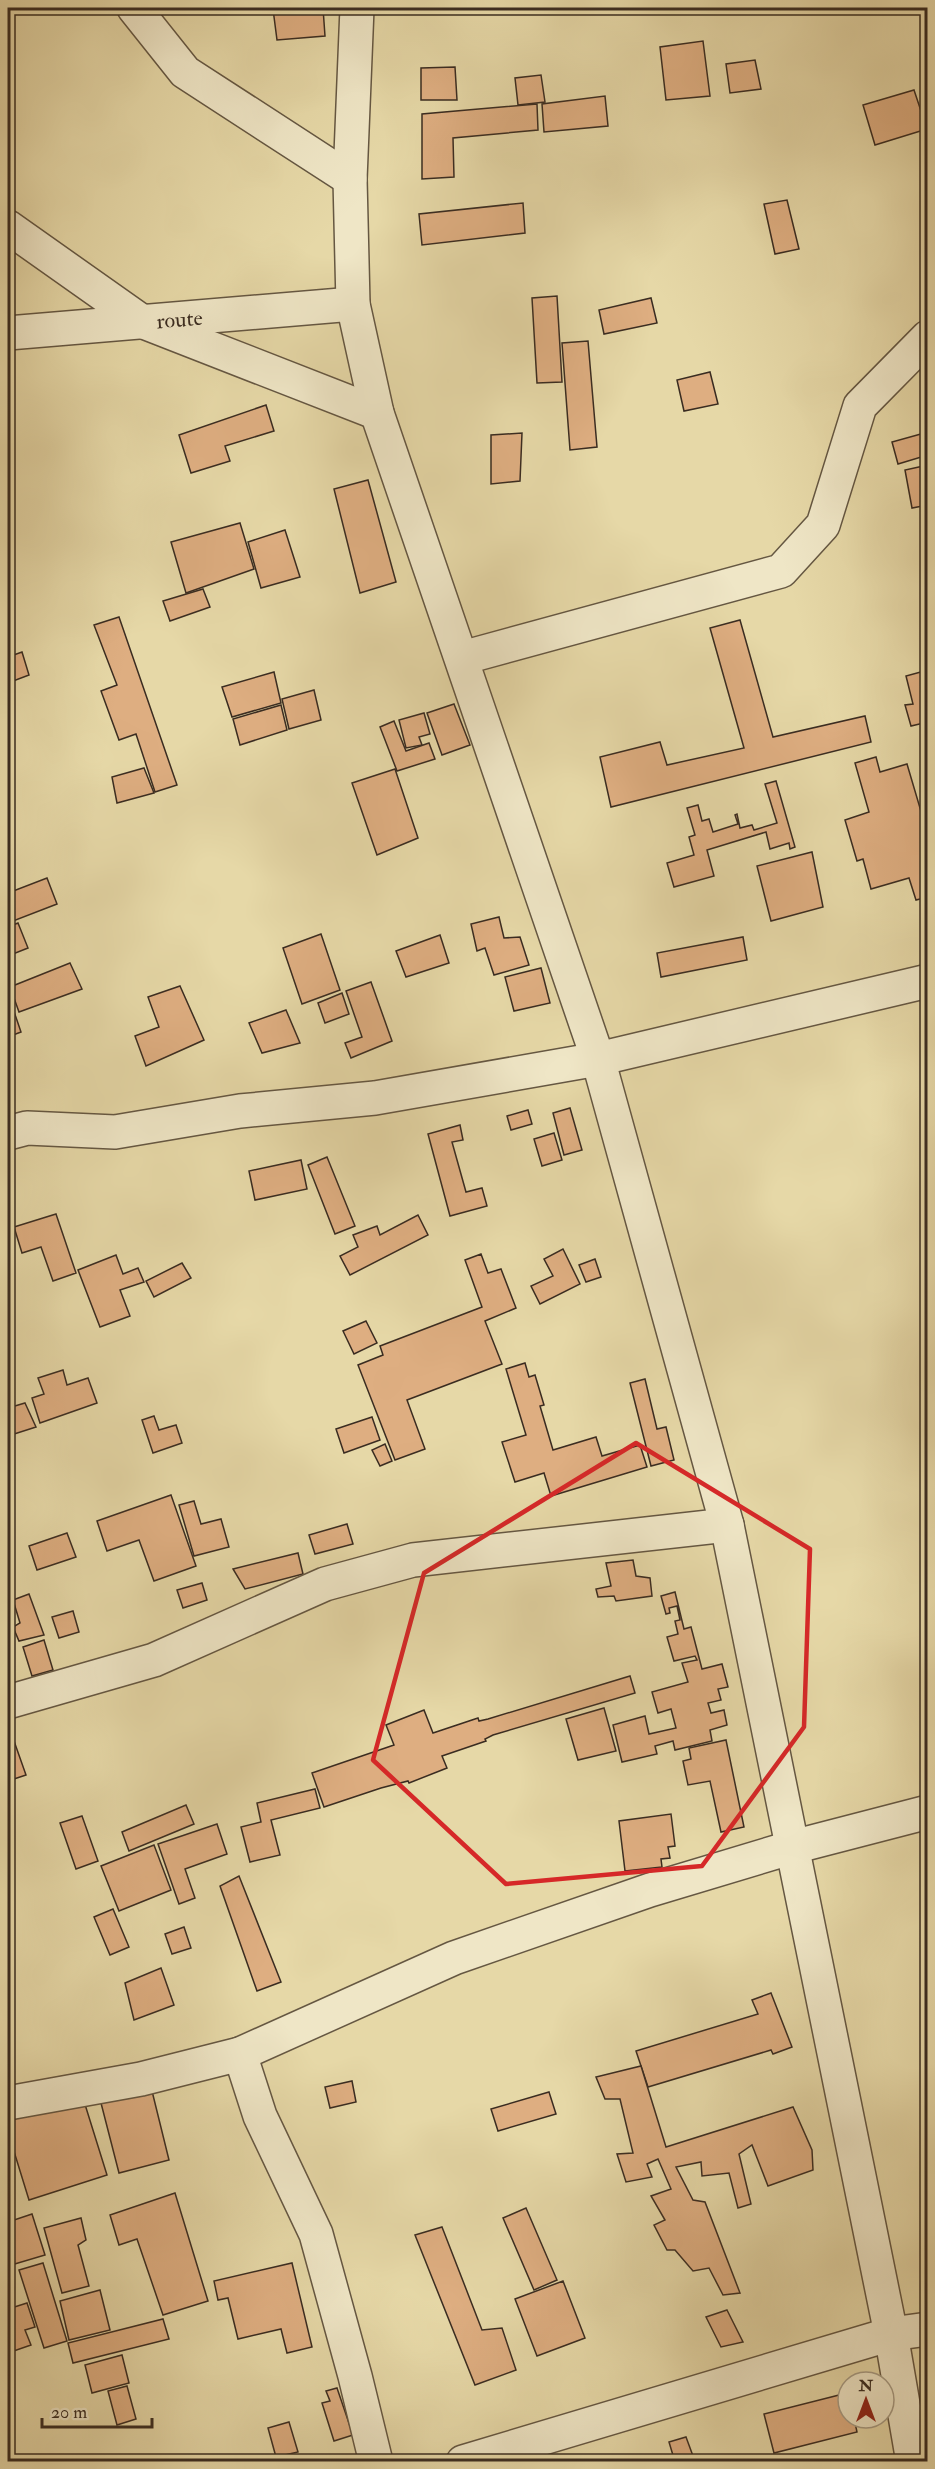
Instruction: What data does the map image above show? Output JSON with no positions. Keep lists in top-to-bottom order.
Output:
{
  "streets": {
    "street": ["route"]
  },
  "scale_bar": "20 m",
  "north": "top"
}
